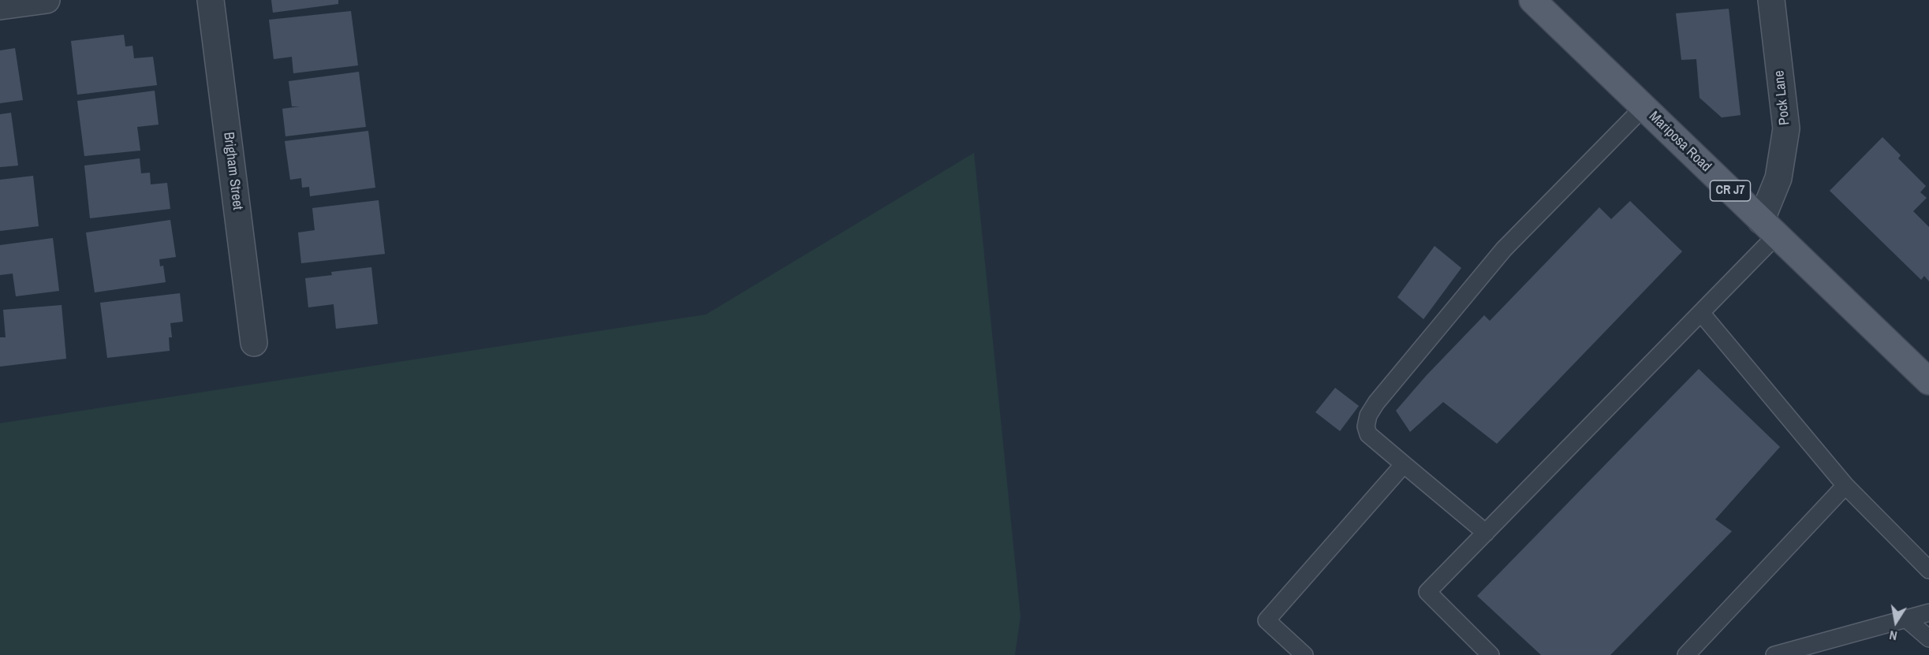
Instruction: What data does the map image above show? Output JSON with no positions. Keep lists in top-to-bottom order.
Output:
{
  "streets": {
    "main road": ["Mariposa Road", "CR J7"],
    "street": ["Pock Lane", "Brigham Street"]
  },
  "crossings": [
    ["Pock Lane", "Mariposa Road"]
  ],
  "north": "bottom"
}
